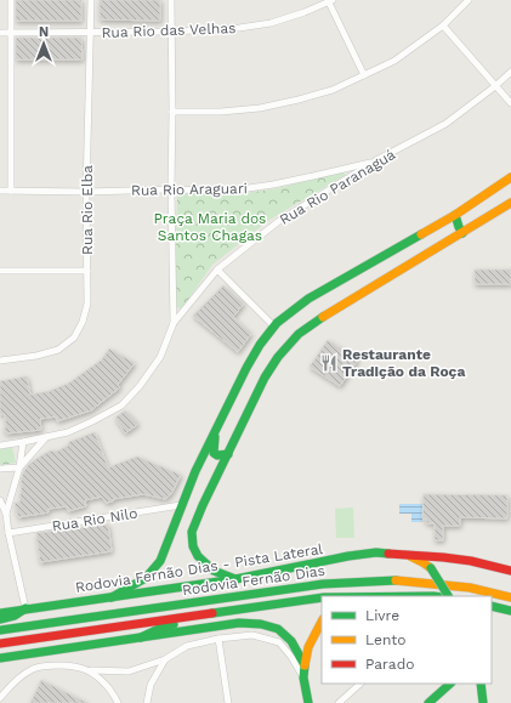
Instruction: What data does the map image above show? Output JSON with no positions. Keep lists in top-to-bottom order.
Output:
{
  "streets": {
    "main road": ["Rodovia Fernão Dias - Pista Lateral", "Rodovia Fernão Dias"],
    "street": [
      "Rua Rio das Velhas",
      "Rua Rio Paranaguá",
      "Rua Rio Araguari",
      "Rua Rio Elba",
      "Rua Rio Nilo"
    ]
  },
  "crossings": [
    ["Rua Rio das Velhas", "Rua Rio Elba"],
    ["Rua Rio Paranaguá", "Rua Rio Araguari"],
    ["Rua Rio Araguari", "Rua Rio Elba"]
  ],
  "parks": ["Praça Maria dos Santos Chagas"],
  "places": {
    "restaurant": ["Restaurante Tradição da Roça"]
  },
  "legend": ["Livre", "Lento", "Parado"],
  "north": "top"
}
